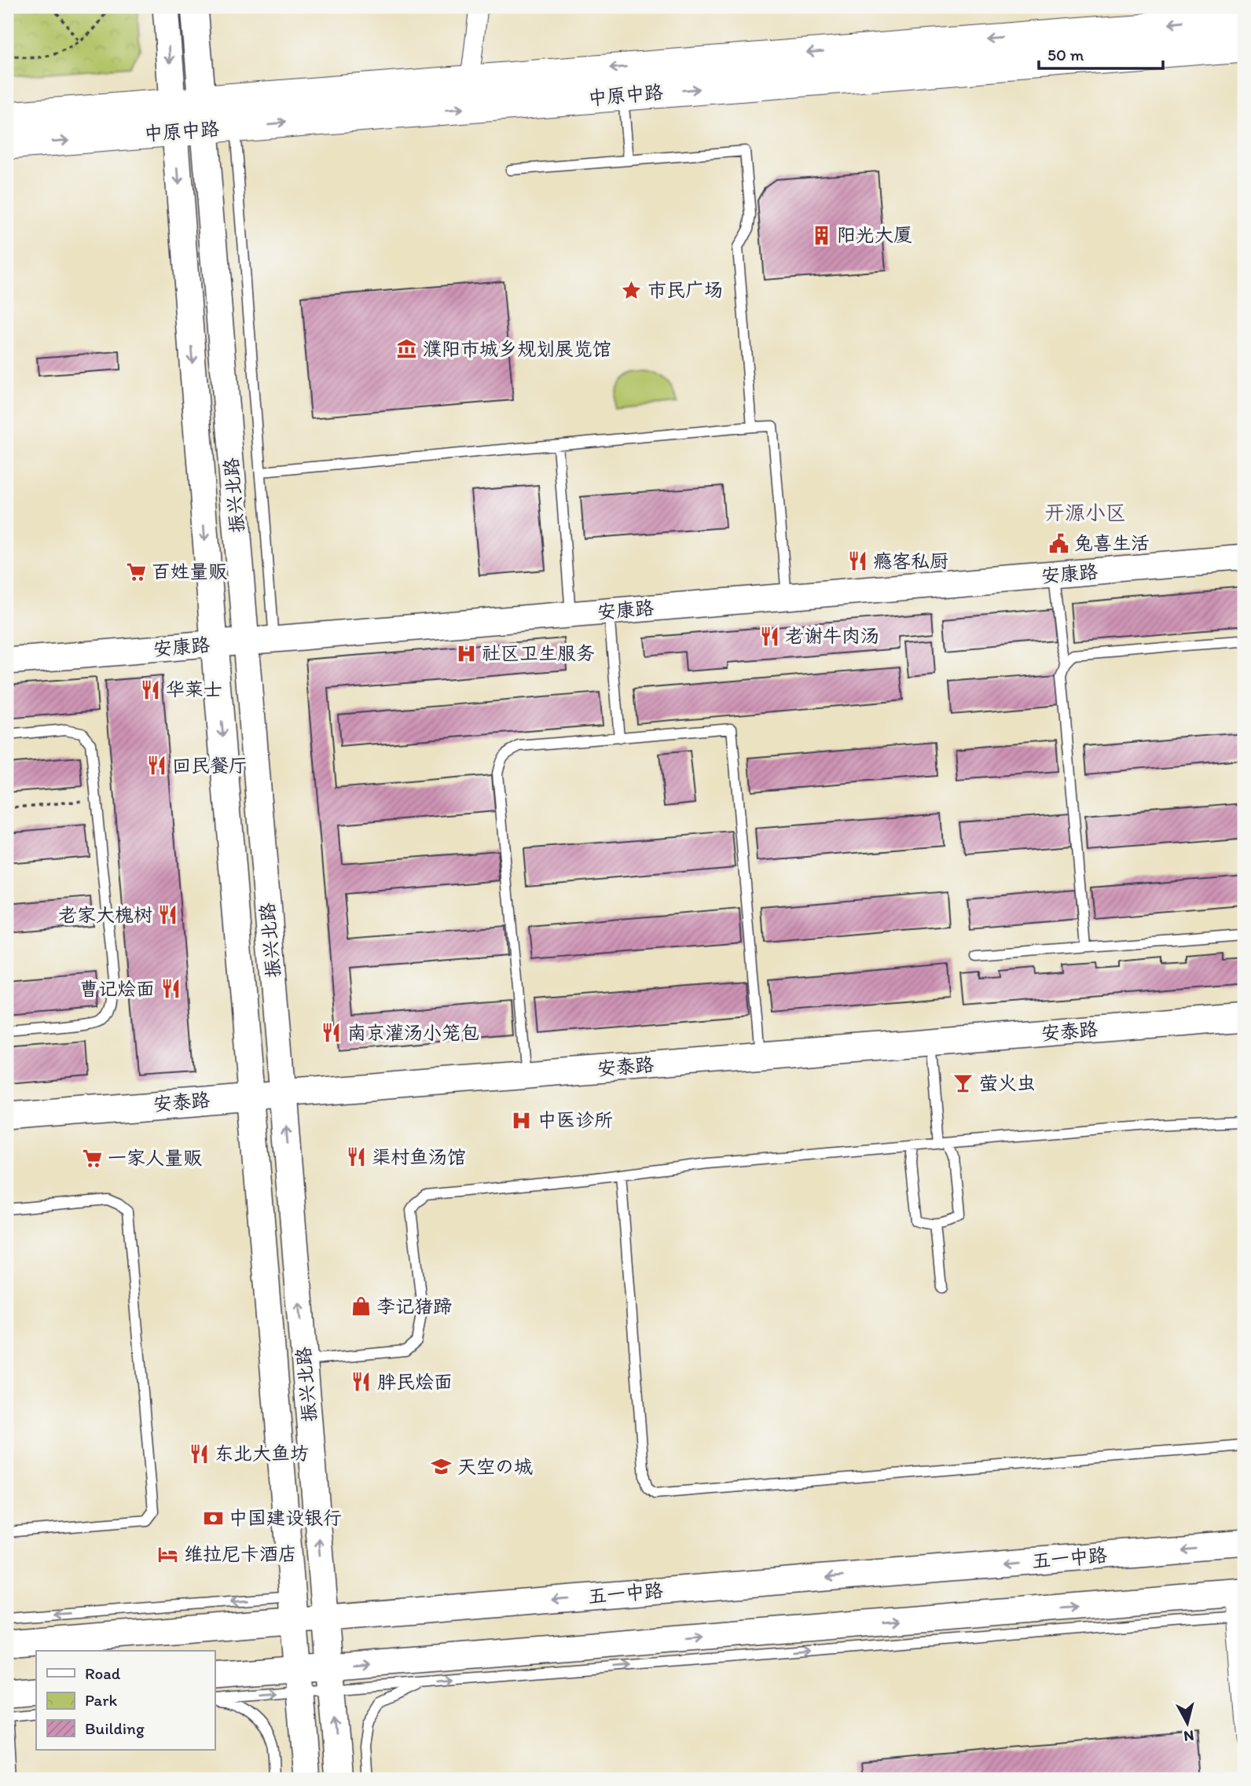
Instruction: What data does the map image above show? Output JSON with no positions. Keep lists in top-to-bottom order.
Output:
{
  "streets": {
    "main road": ["中原中路"],
    "street": [
      "振兴北路",
      "安康路",
      "安泰路",
      "五一中路"
    ]
  },
  "crossings": [
    ["中原中路", "振兴北路"],
    ["振兴北路", "安康路"],
    ["振兴北路", "安泰路"],
    ["振兴北路", "五一中路"]
  ],
  "districts": ["开源小区"],
  "places": {
    "building": ["阳光大厦"],
    "place": ["市民广场"],
    "museum": ["濮阳市城乡规划展览馆"],
    "public building": ["兔喜生活"],
    "restaurant": [
      "瘾客私厨",
      "老谢牛肉汤",
      "华莱士",
      "回民餐厅",
      "老家大槐树",
      "曹记烩面",
      "南京灌汤小笼包",
      "渠村鱼汤馆",
      "胖民烩面",
      "东北大鱼坊"
    ],
    "supermarket": ["百姓量贩", "一家人量贩"],
    "hospital": ["社区卫生服务", "中医诊所"],
    "bar": ["萤火虫"],
    "shop": ["李记猪蹄"],
    "school or university": ["天空の城"],
    "bank": ["中国建设银行"],
    "hotel": ["维拉尼卡酒店"]
  },
  "legend": ["Road", "Park", "Building"],
  "scale_bar": "50 m",
  "north": "bottom"
}
